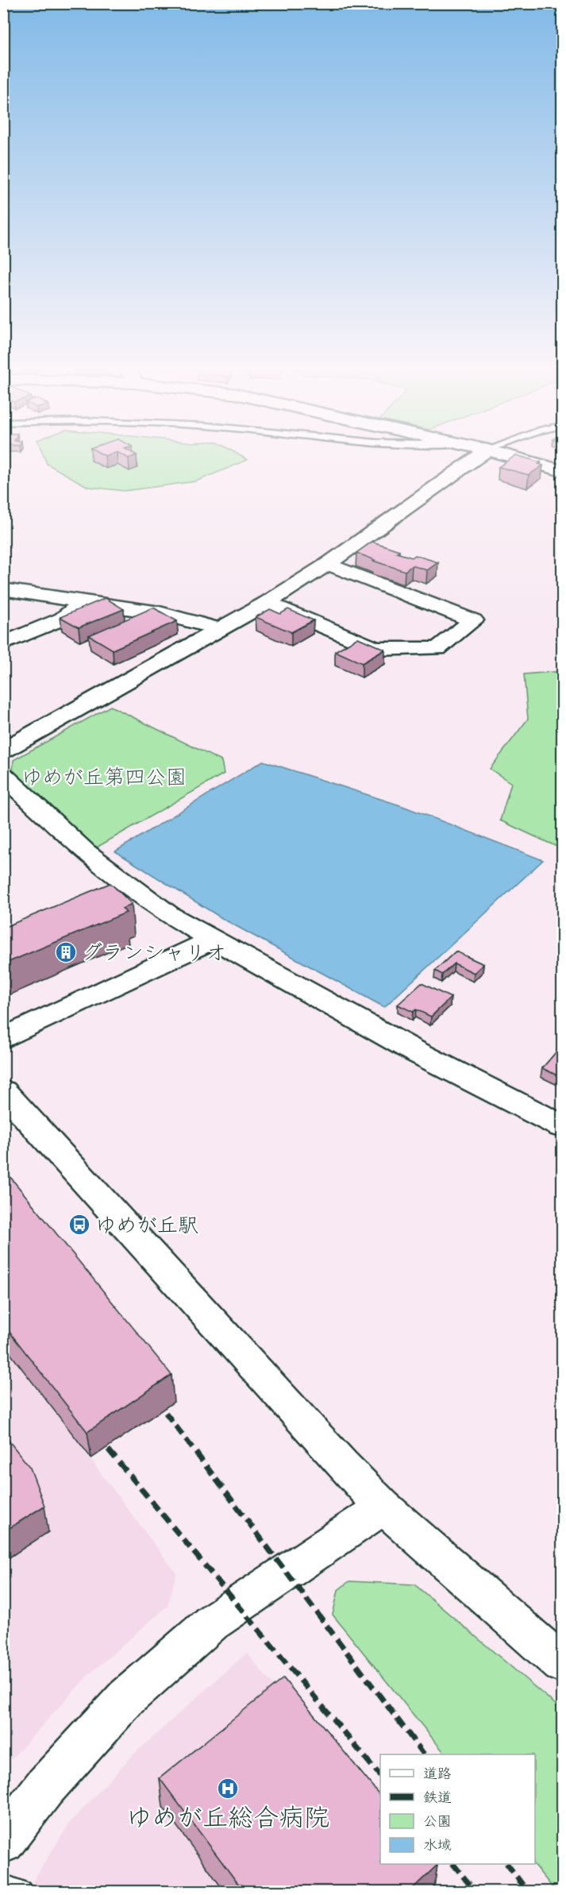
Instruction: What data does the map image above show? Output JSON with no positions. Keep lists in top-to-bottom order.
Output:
{
  "parks": ["ゆめが丘第四公園"],
  "places": {
    "building": ["グランシャリオ"],
    "bus stop": ["ゆめが丘駅"],
    "hospital": ["ゆめが丘総合病院"]
  },
  "legend": [
    "道路",
    "鉄道",
    "公園",
    "水域"
  ]
}
